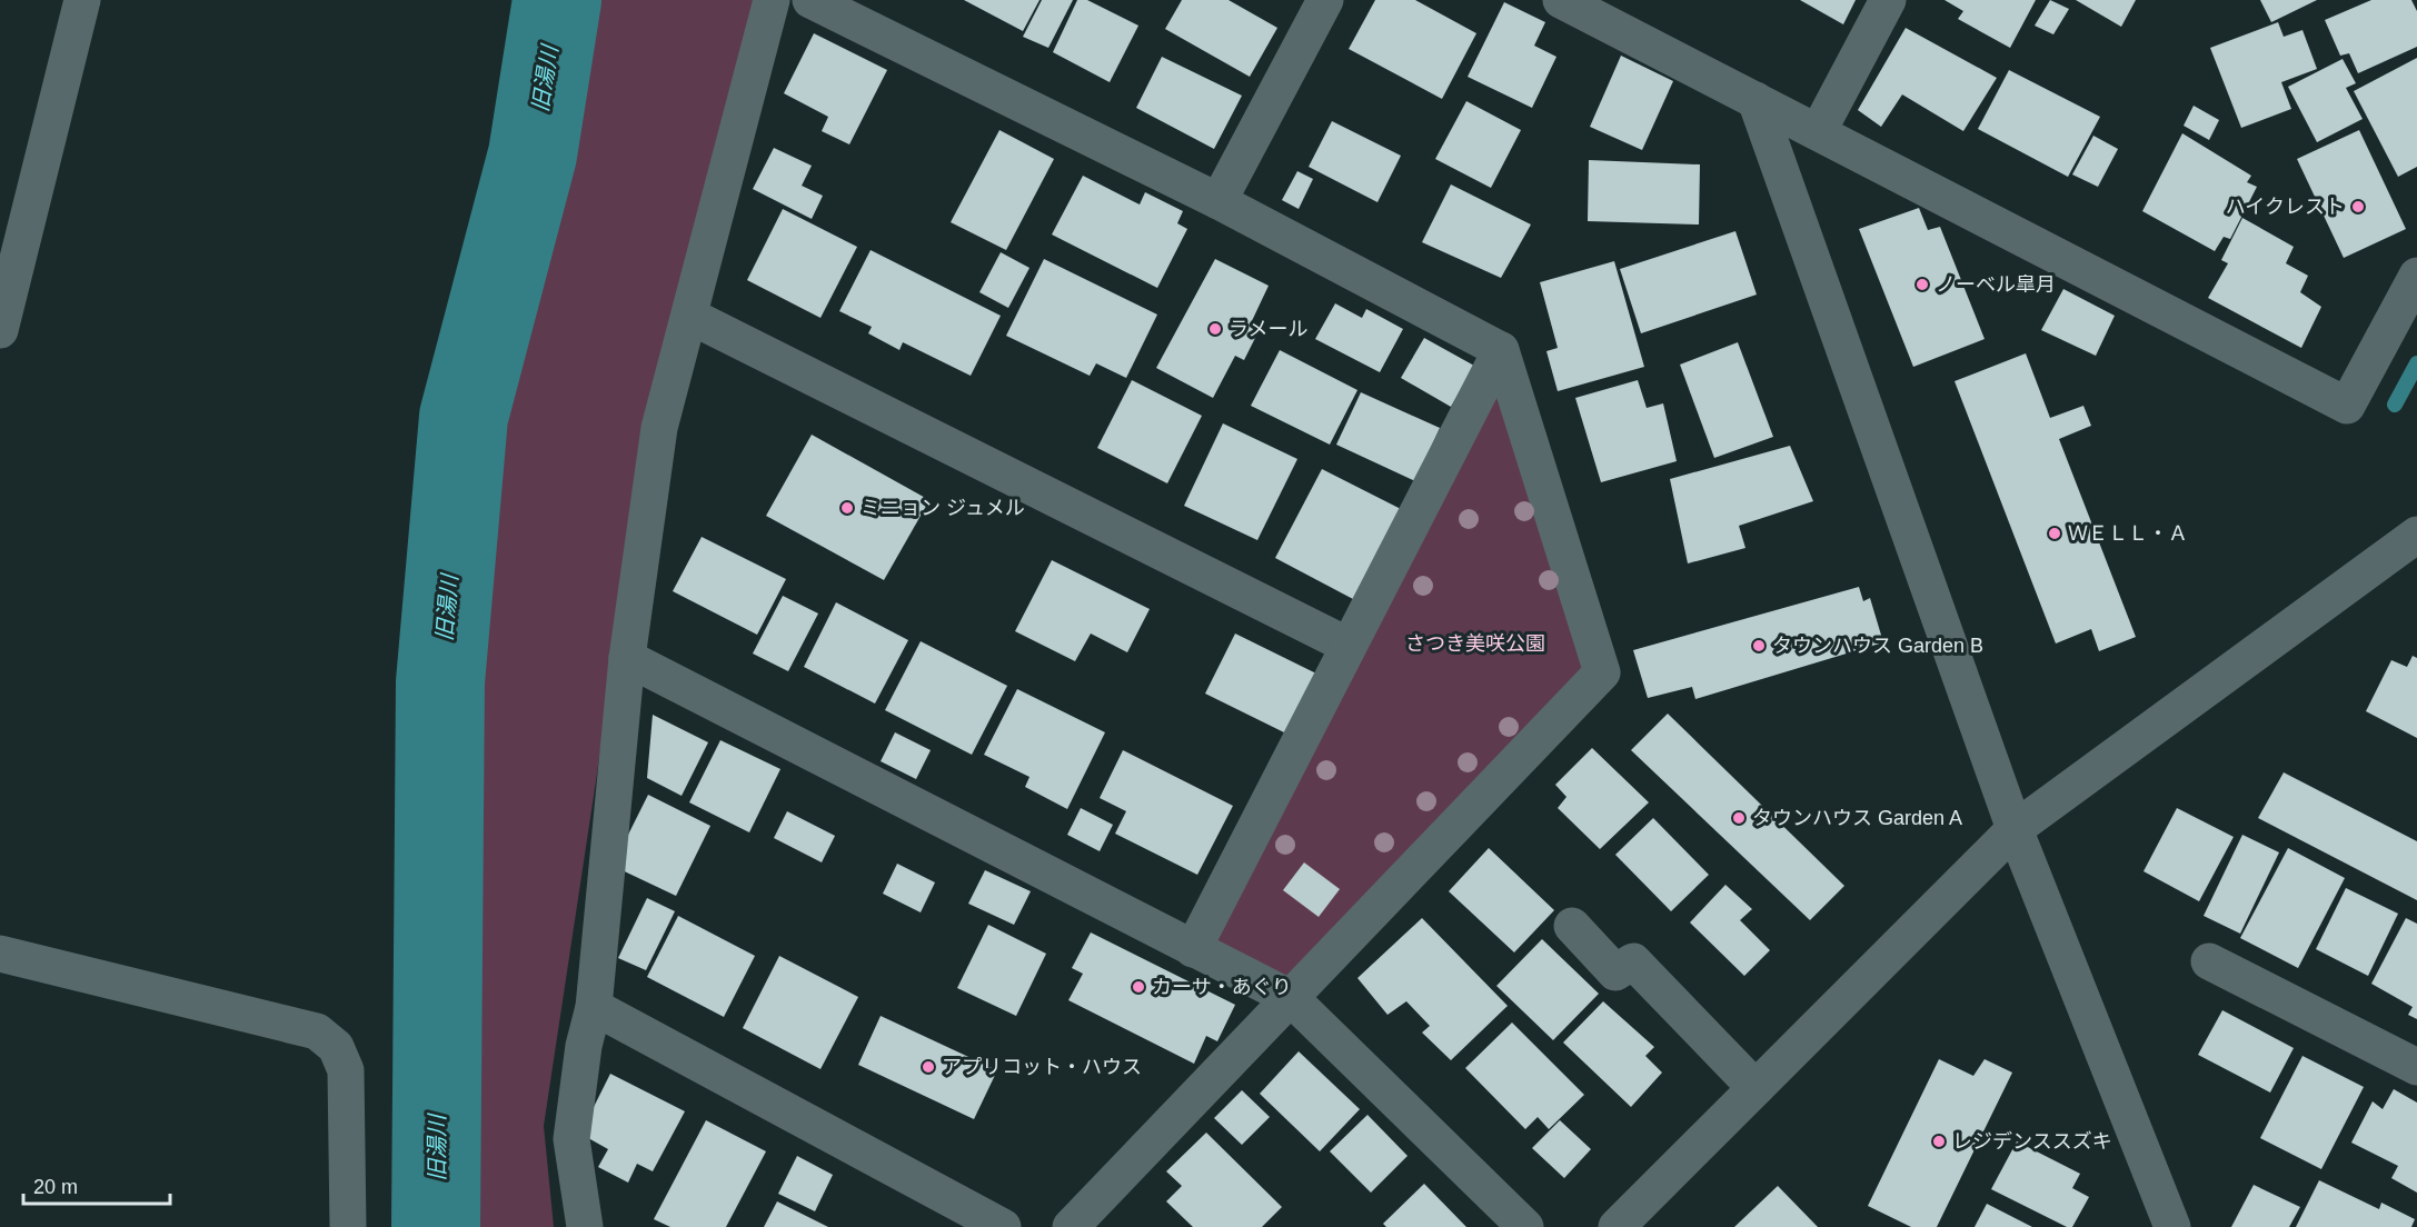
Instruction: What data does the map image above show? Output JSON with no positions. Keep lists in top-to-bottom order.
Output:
{
  "water": ["旧湯川"],
  "parks": ["さつき美咲公園"],
  "places": [
    "ハイクレスト",
    "ノーベル皐月",
    "ラメール",
    "ミニョン ジュメル",
    "ＷＥＬＬ・Ａ",
    "タウンハウス Garden B",
    "タウンハウス Garden A",
    "カーサ・あぐり",
    "アプリコット・ハウス",
    "レジデンススズキ"
  ],
  "scale_bar": "20 m"
}
